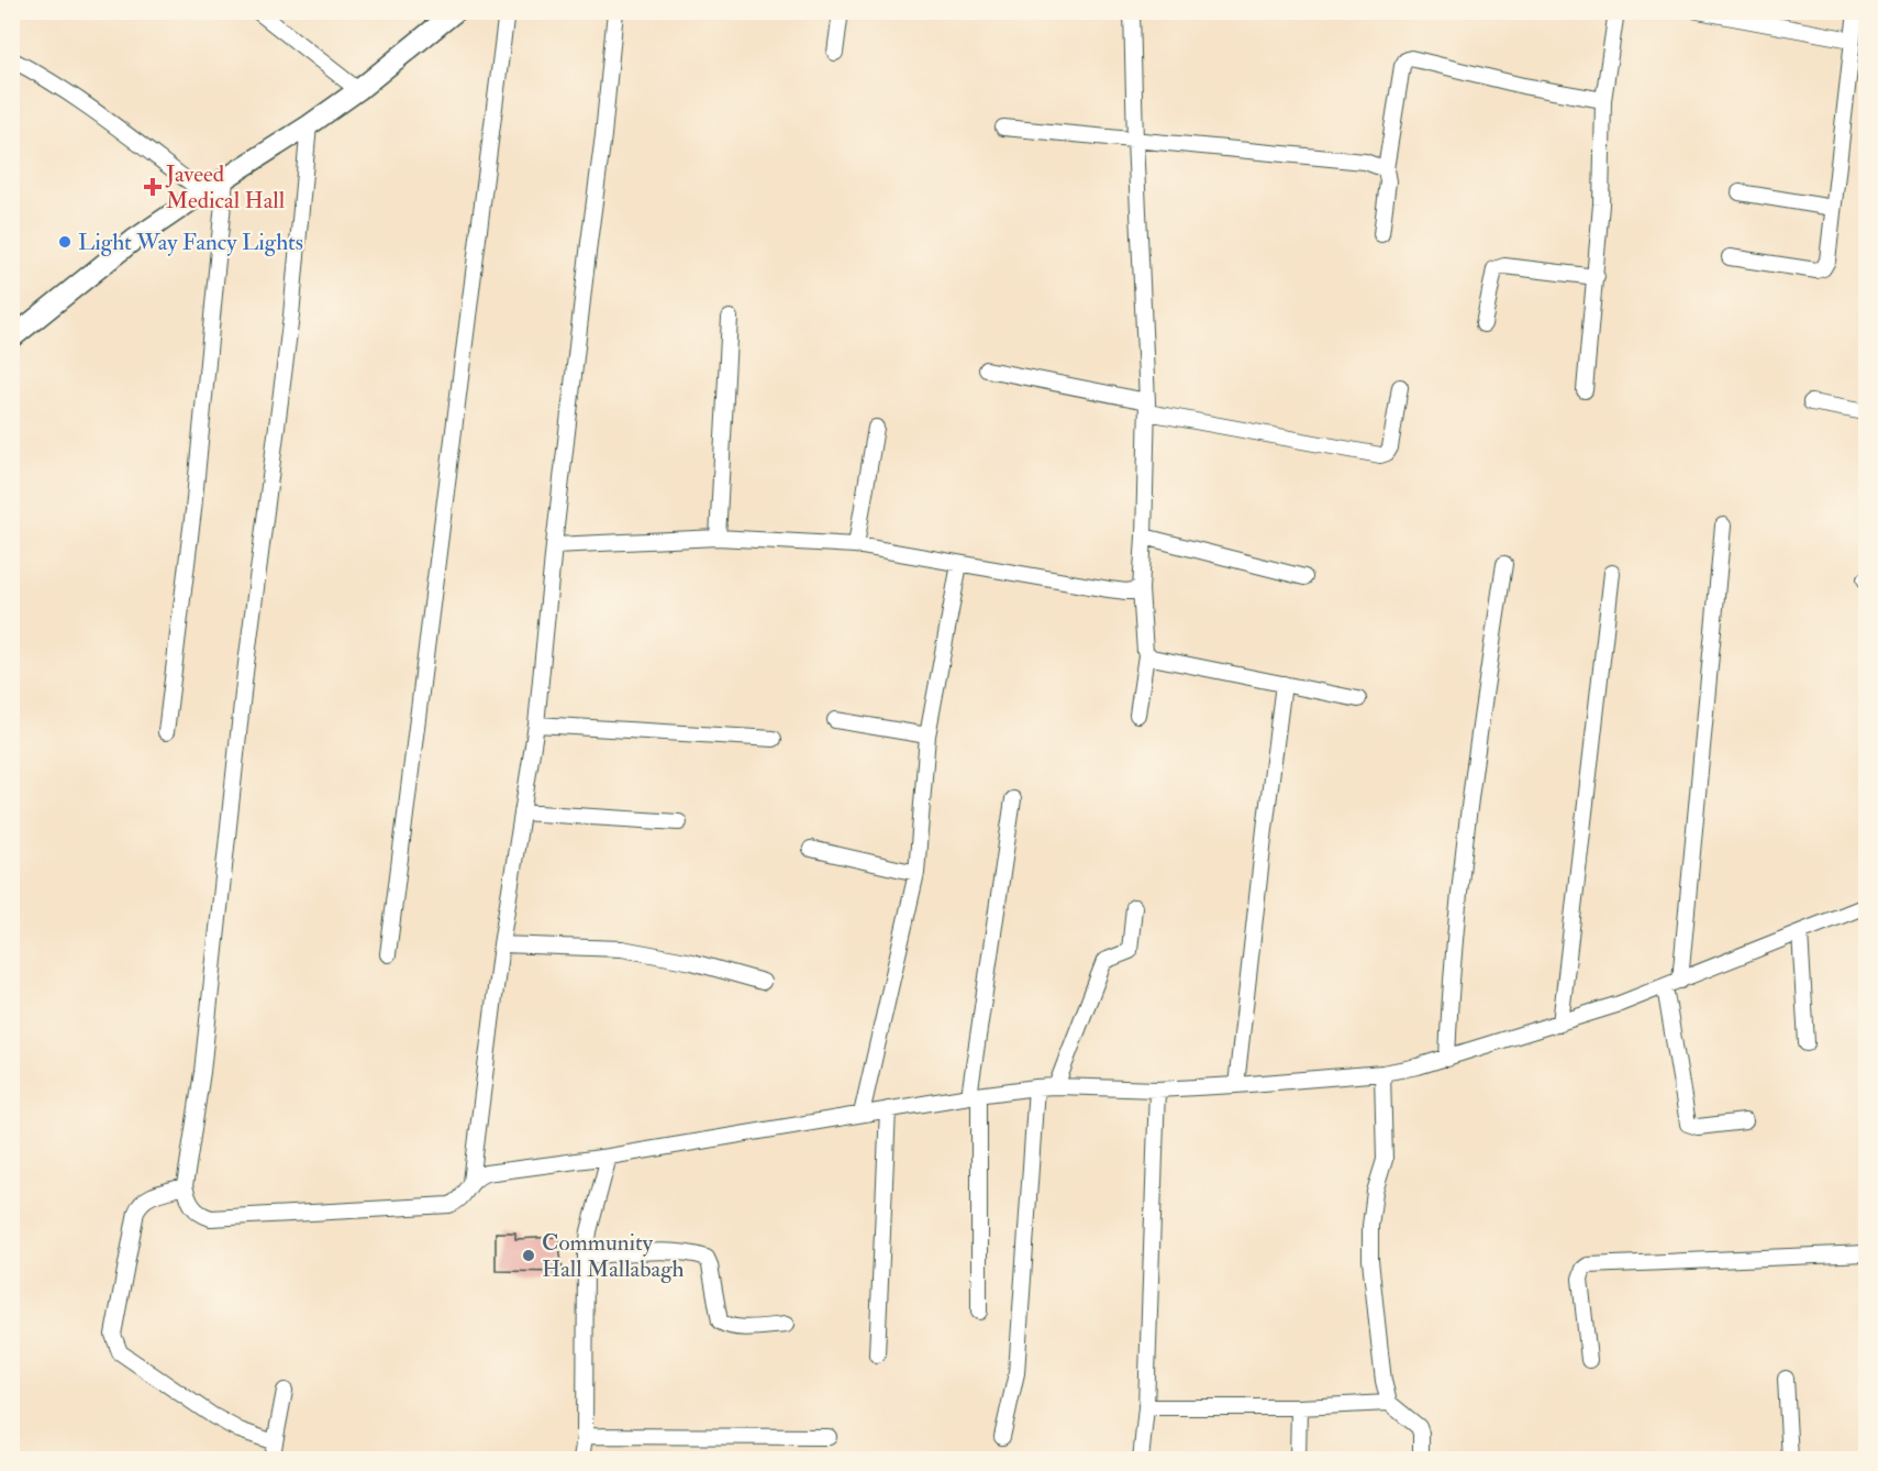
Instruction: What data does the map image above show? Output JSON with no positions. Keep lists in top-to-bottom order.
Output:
{
  "places": {
    "health": ["Javeed Medical Hall"],
    "other": ["Light Way Fancy Lights", "Community Hall Mallabagh"]
  }
}
